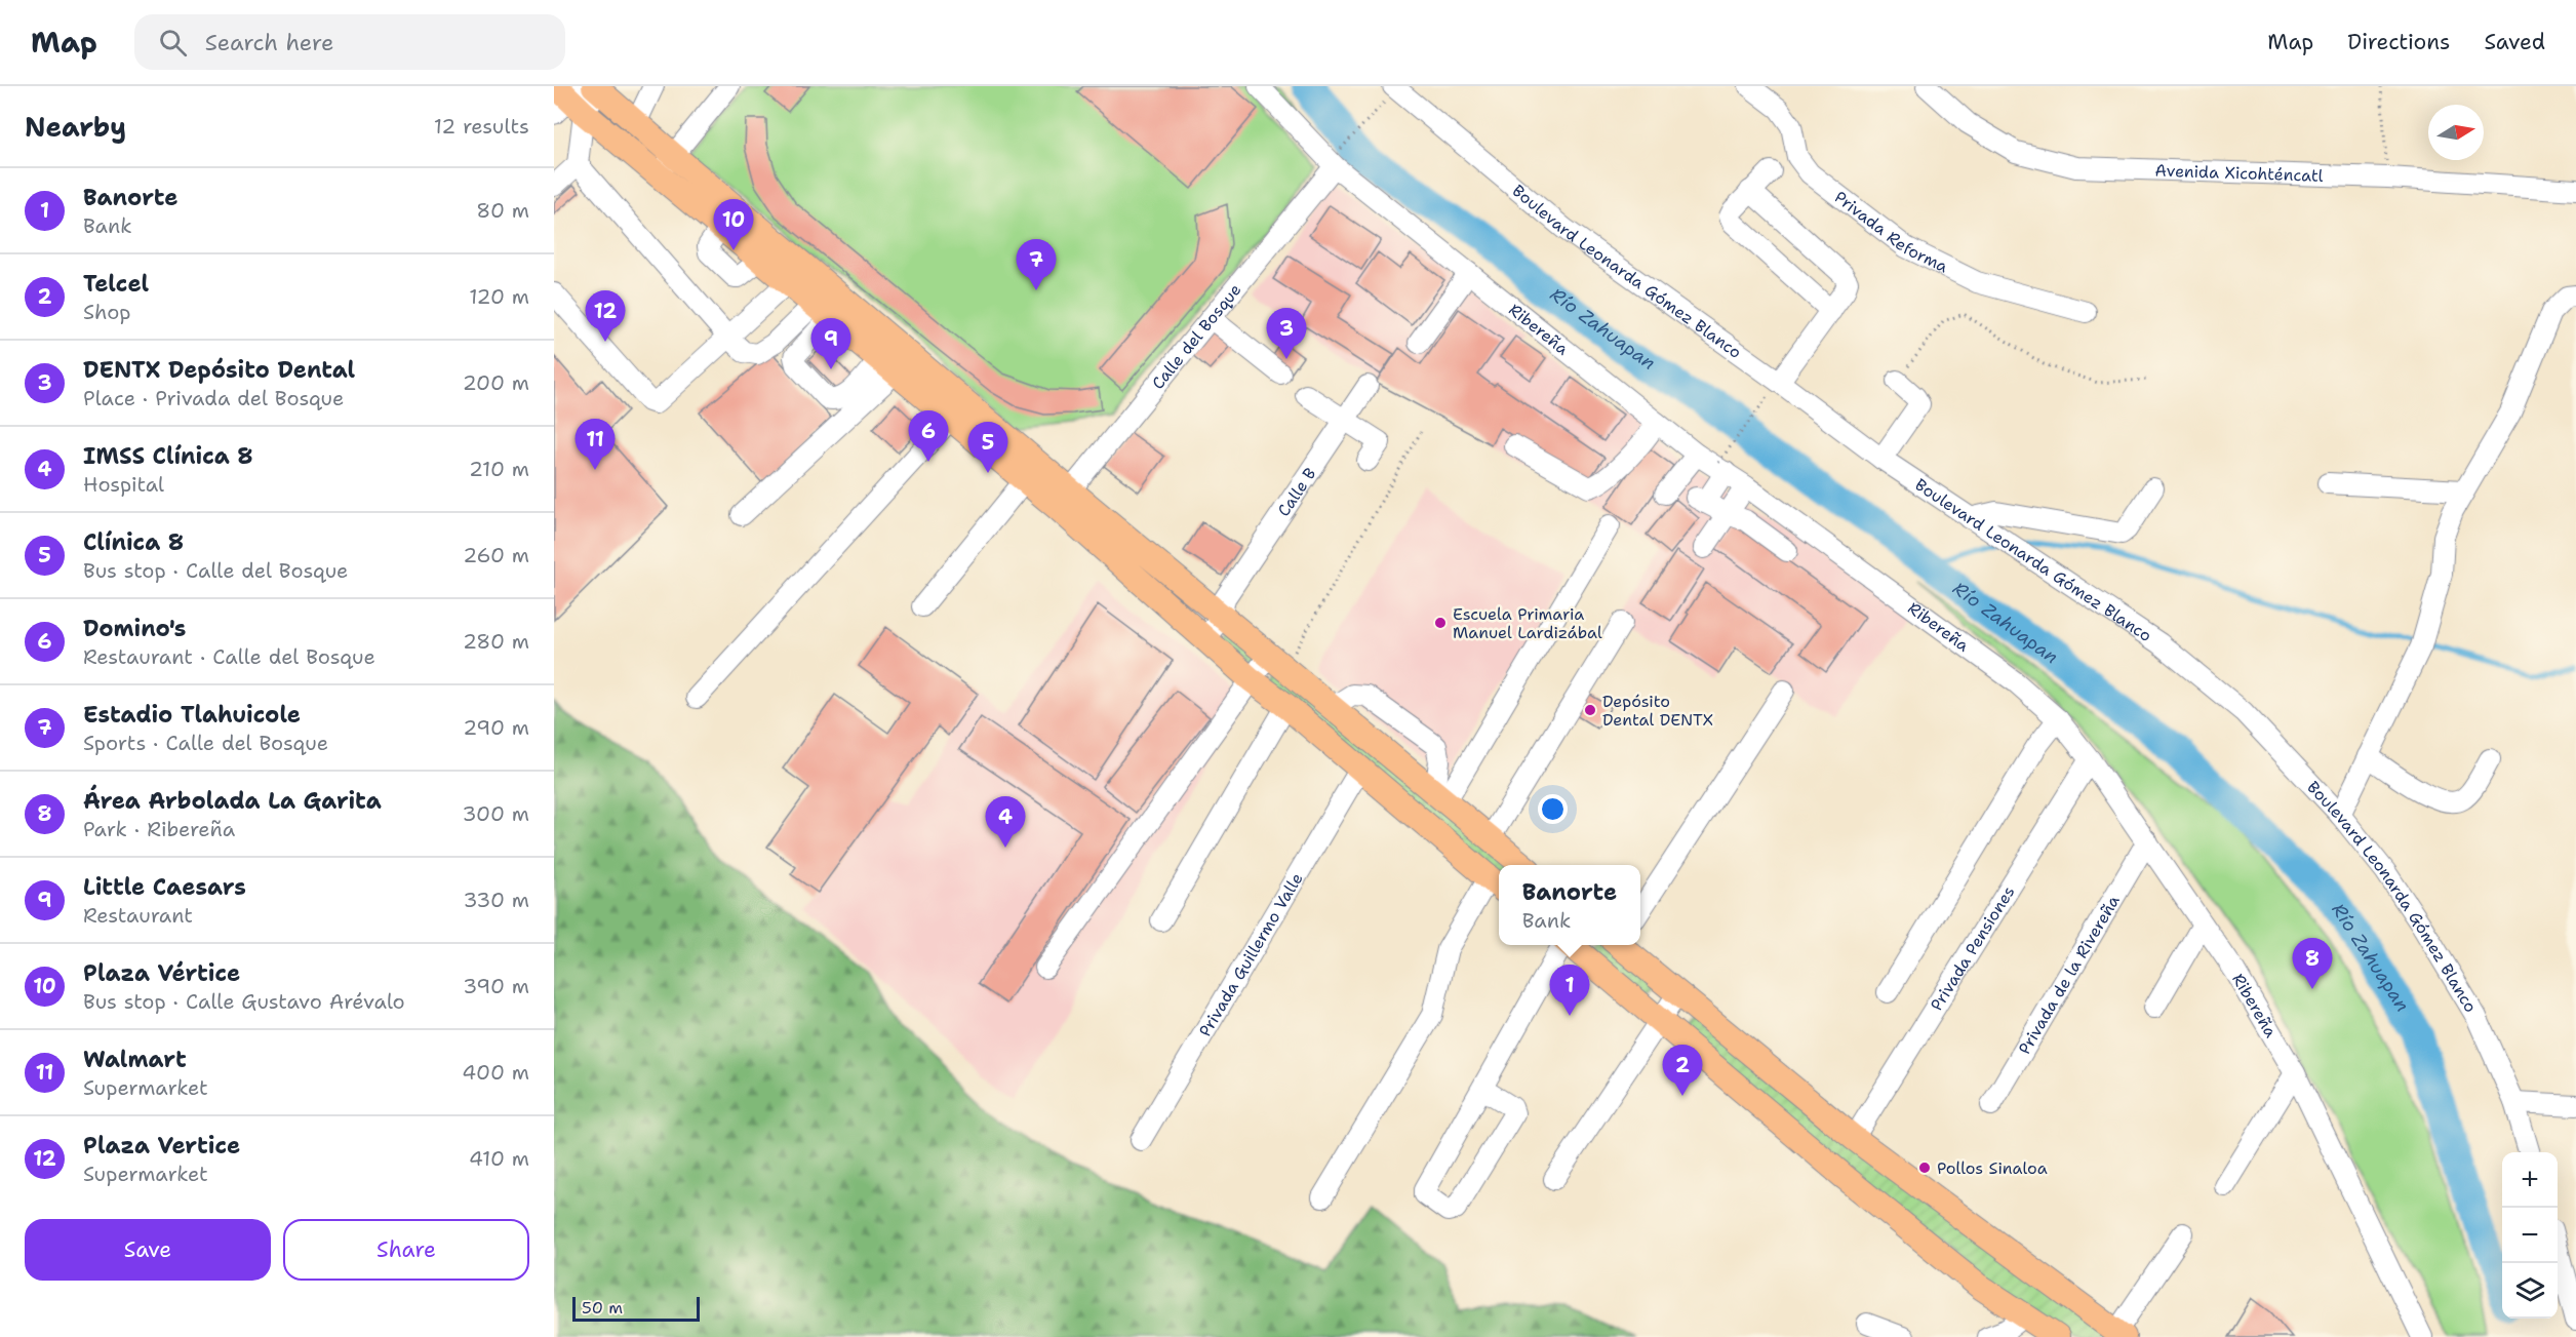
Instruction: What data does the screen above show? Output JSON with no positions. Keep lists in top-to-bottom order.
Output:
{
  "streets": {
    "street": [
      "Avenida Xicohténcatl",
      "Privada Reforma",
      "Boulevard Leonarda Gómez Blanco",
      "Ribereña",
      "Calle del Bosque",
      "Calle B",
      "Privada Pensiones",
      "Privada Guillermo Valle",
      "Privada de la Rivereña"
    ]
  },
  "crossings": [
    ["Ribereña", "Calle del Bosque"],
    ["Ribereña", "Privada Pensiones"],
    ["Ribereña", "Privada de la Rivereña"]
  ],
  "water": ["Río Zahuapan"],
  "places": ["Escuela Primaria Manuel Lardizábal", "Depósito Dental DENTX", "Pollos Sinaloa"],
  "scale_bar": "50 m",
  "north": "right",
  "page": {
    "header": "Map",
    "search": "Search here",
    "nav": ["Map", "Directions", "Saved"],
    "heading": ["Nearby", "12 results"],
    "list": [
      {
        "mark": "1",
        "name": "Banorte",
        "note": "Bank",
        "value": "80 m"
      },
      {
        "mark": "2",
        "name": "Telcel",
        "note": "Shop",
        "value": "120 m"
      },
      {
        "mark": "3",
        "name": "DENTX Depósito Dental",
        "note": "Place · Privada del Bosque",
        "value": "200 m"
      },
      {
        "mark": "4",
        "name": "IMSS Clínica 8",
        "note": "Hospital",
        "value": "210 m"
      },
      {
        "mark": "5",
        "name": "Clínica 8",
        "note": "Bus stop · Calle del Bosque",
        "value": "260 m"
      },
      {
        "mark": "6",
        "name": "Domino's",
        "note": "Restaurant · Calle del Bosque",
        "value": "280 m"
      },
      {
        "mark": "7",
        "name": "Estadio Tlahuicole",
        "note": "Sports · Calle del Bosque",
        "value": "290 m"
      },
      {
        "mark": "8",
        "name": "Área Arbolada La Garita",
        "note": "Park · Ribereña",
        "value": "300 m"
      },
      {
        "mark": "9",
        "name": "Little Caesars",
        "note": "Restaurant",
        "value": "330 m"
      },
      {
        "mark": "10",
        "name": "Plaza Vértice",
        "note": "Bus stop · Calle Gustavo Arévalo",
        "value": "390 m"
      },
      {
        "mark": "11",
        "name": "Walmart",
        "note": "Supermarket",
        "value": "400 m"
      },
      {
        "mark": "12",
        "name": "Plaza Vertice",
        "note": "Supermarket",
        "value": "410 m"
      }
    ],
    "pins": [
      "10",
      "7",
      "12",
      "3",
      "9",
      "6",
      "11",
      "5",
      "4",
      "8",
      "1",
      "2"
    ],
    "popup": ["Banorte", "Bank"],
    "map_buttons": ["+", "−"],
    "buttons": ["Save", "Share"],
    "scale": "50 m"
  }
}
